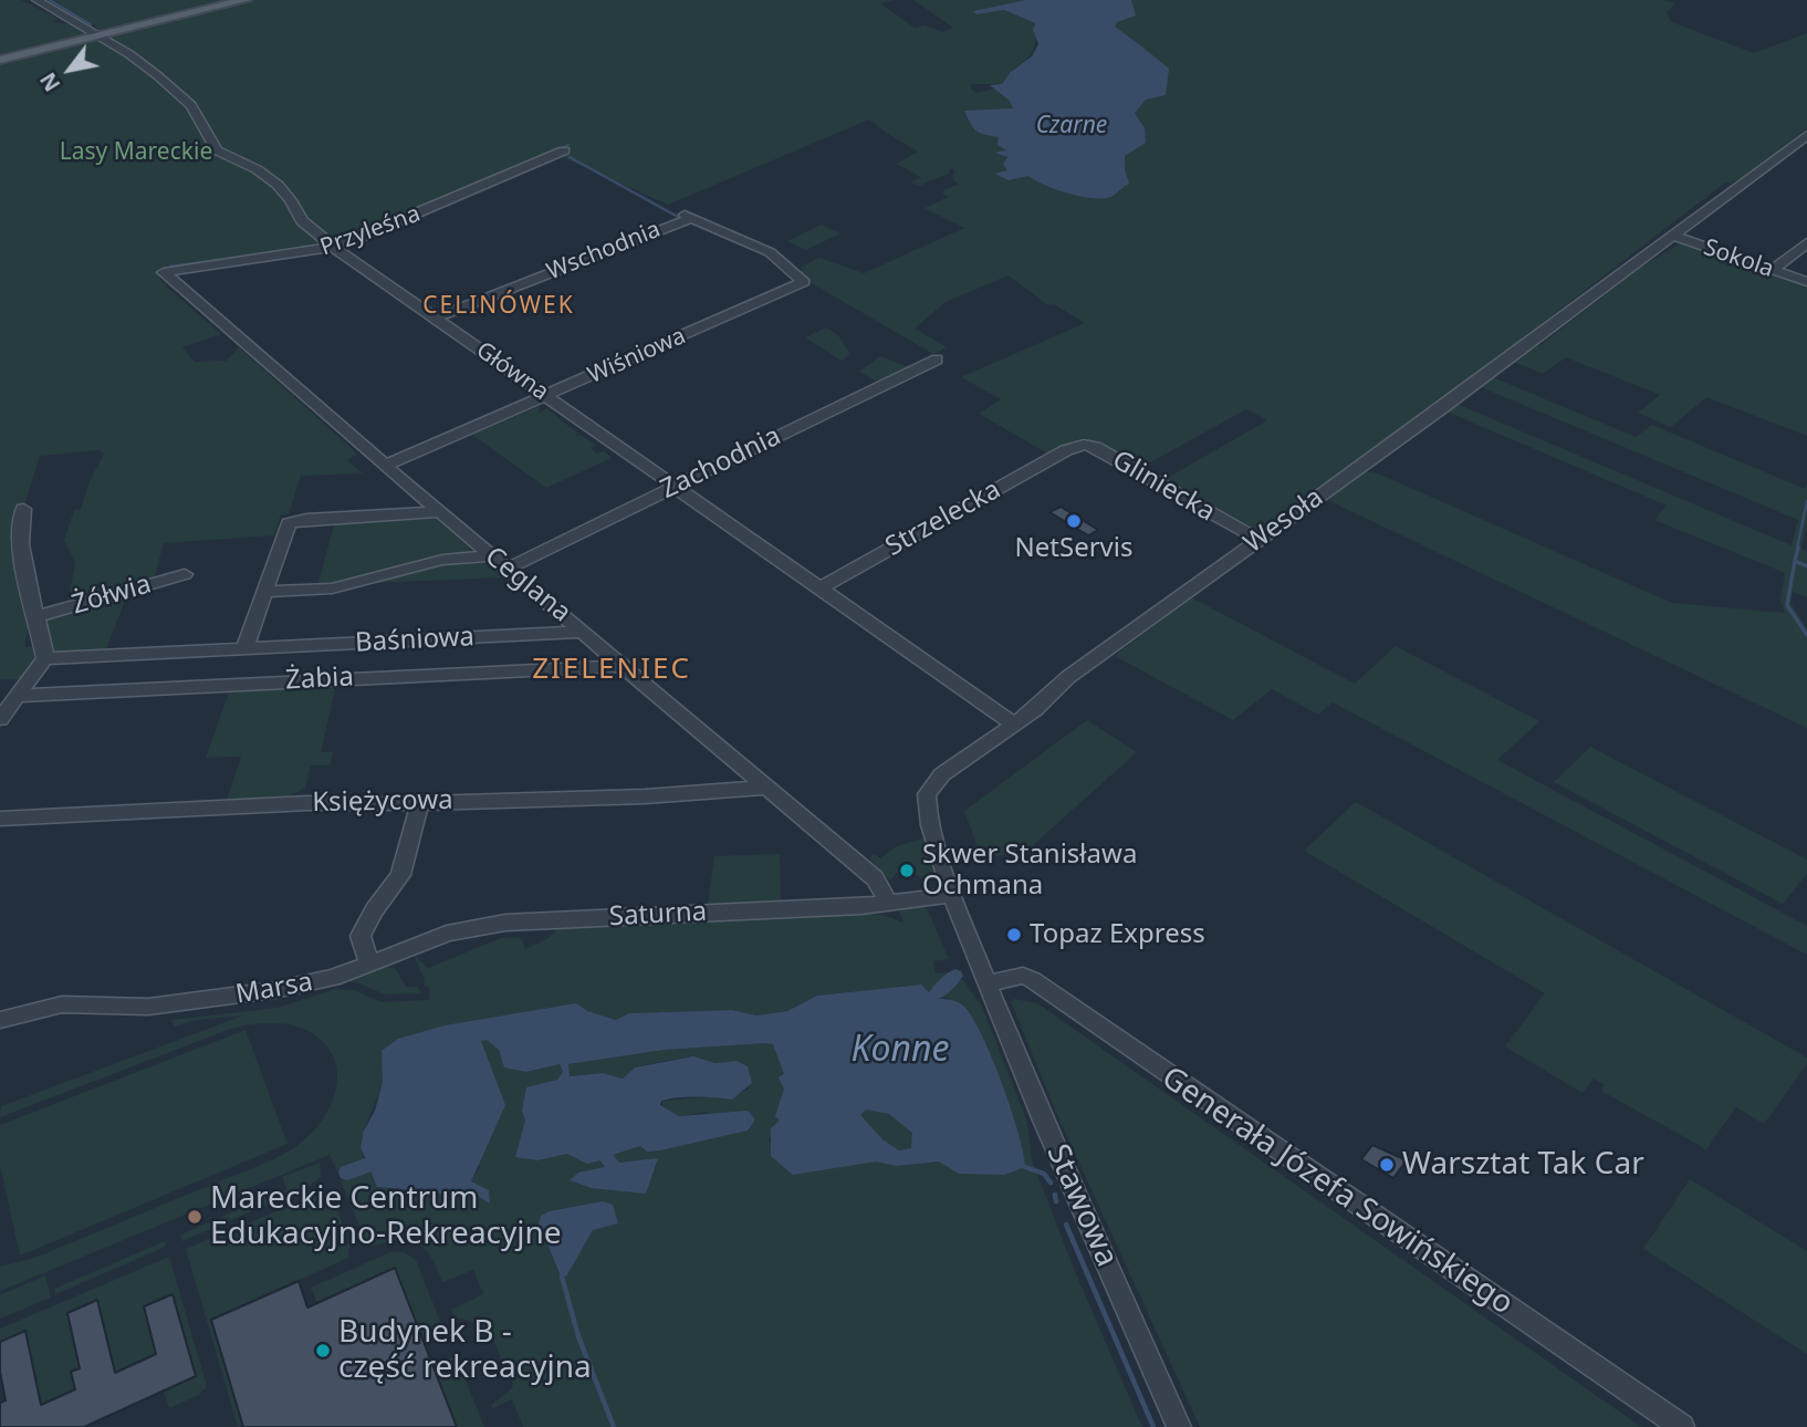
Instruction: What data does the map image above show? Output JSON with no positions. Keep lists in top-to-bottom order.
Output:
{
  "streets": {
    "street": [
      "Przyleśna",
      "Wschodnia",
      "Sokola",
      "Wiśniowa",
      "Główna",
      "Zachodnia",
      "Gliniecka",
      "Strzelecka",
      "Wesoła",
      "Ceglana",
      "Żółwia",
      "Baśniowa",
      "Żabia",
      "Księżycowa",
      "Saturna",
      "Marsa",
      "Generała Józefa Sowińskiego",
      "Stawowa"
    ]
  },
  "crossings": [
    ["Przyleśna", "Główna"],
    ["Przyleśna", "Ceglana"],
    ["Wschodnia", "Wiśniowa"],
    ["Wschodnia", "Główna"],
    ["Sokola", "Wesoła"],
    ["Wiśniowa", "Główna"],
    ["Wiśniowa", "Ceglana"],
    ["Główna", "Zachodnia"],
    ["Główna", "Strzelecka"],
    ["Główna", "Wesoła"],
    ["Zachodnia", "Ceglana"],
    ["Gliniecka", "Strzelecka"],
    ["Gliniecka", "Wesoła"],
    ["Wesoła", "Saturna"],
    ["Wesoła", "Generała Józefa Sowińskiego"],
    ["Wesoła", "Stawowa"],
    ["Ceglana", "Baśniowa"],
    ["Ceglana", "Żabia"],
    ["Ceglana", "Księżycowa"],
    ["Ceglana", "Saturna"],
    ["Saturna", "Marsa"],
    ["Generała Józefa Sowińskiego", "Stawowa"]
  ],
  "districts": ["CELINÓWEK", "ZIELENIEC"],
  "water": ["Czarne", "Konne"],
  "parks": ["Lasy Mareckie"],
  "places": [
    "NetServis",
    "Skwer Stanisława Ochmana",
    "Topaz Express",
    "Warsztat Tak Car",
    "Mareckie Centrum Edukacyjno-Rekreacyjne",
    "Budynek B - część rekreacyjna"
  ],
  "north": "bottom left"
}
